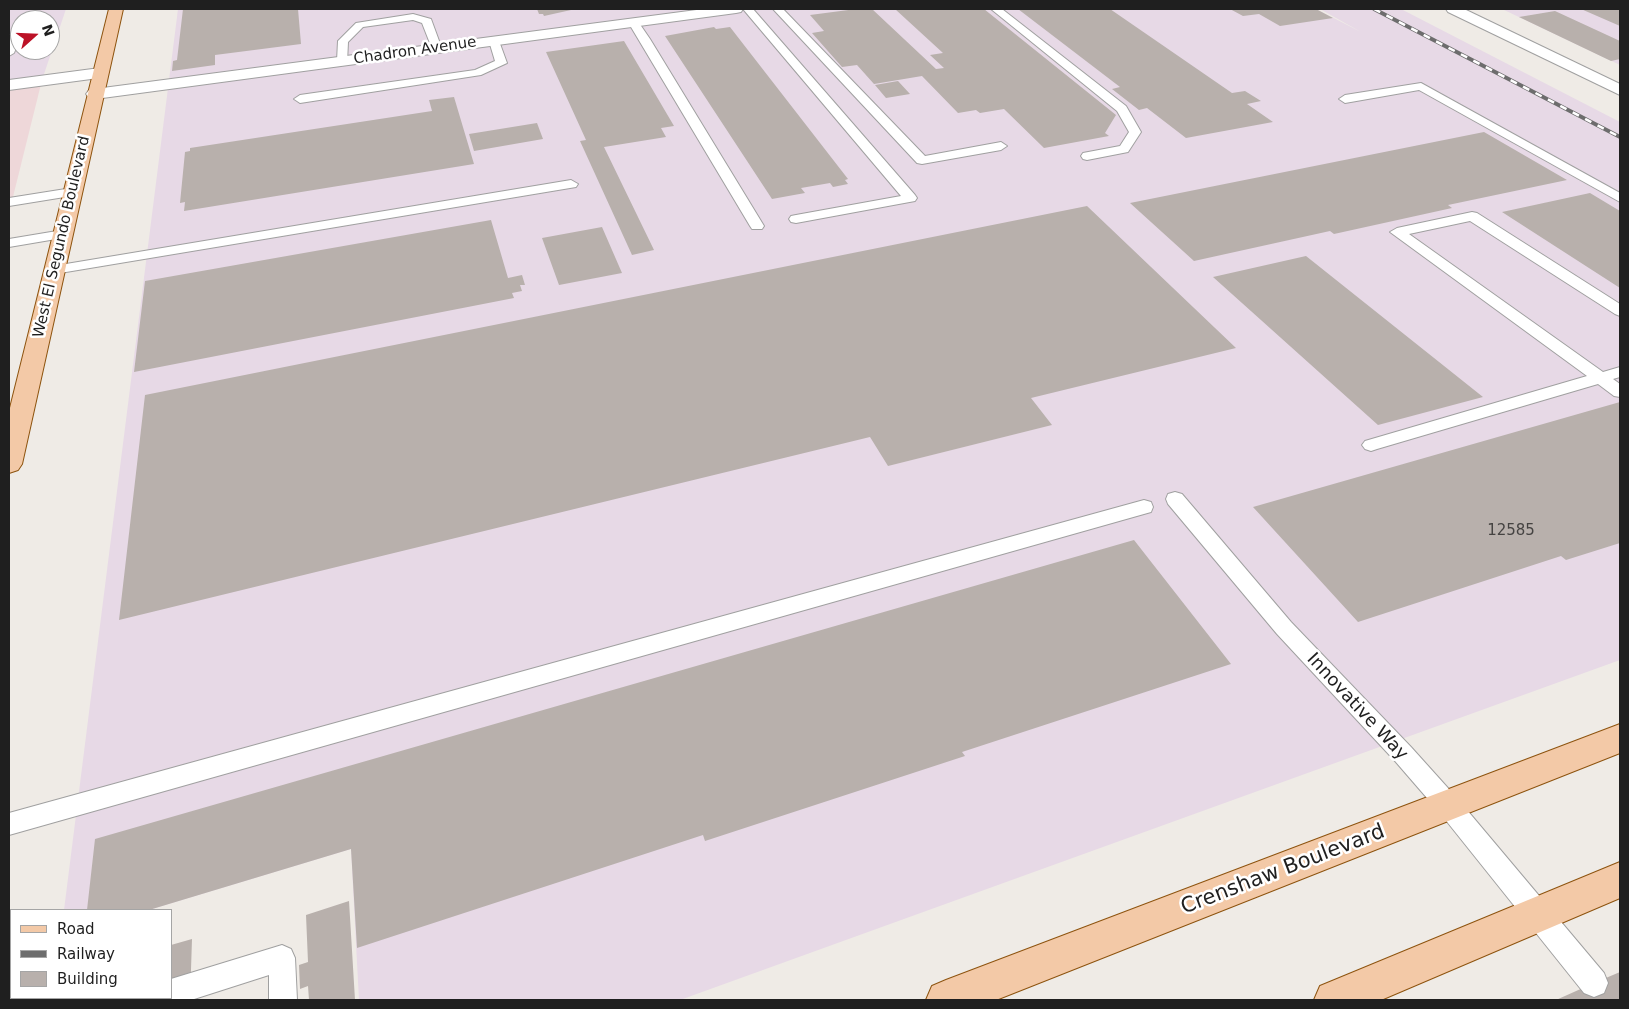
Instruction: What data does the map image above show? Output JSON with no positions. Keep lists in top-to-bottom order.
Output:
{
  "streets": {
    "main road": ["West El Segundo Boulevard", "Crenshaw Boulevard"],
    "street": ["Chadron Avenue"],
    "lane": ["Innovative Way"]
  },
  "crossings": [
    ["Chadron Avenue", "West El Segundo Boulevard"],
    ["Innovative Way", "Crenshaw Boulevard"]
  ],
  "house_numbers": ["12585"],
  "legend": ["Road", "Railway", "Building"],
  "north": "right"
}
